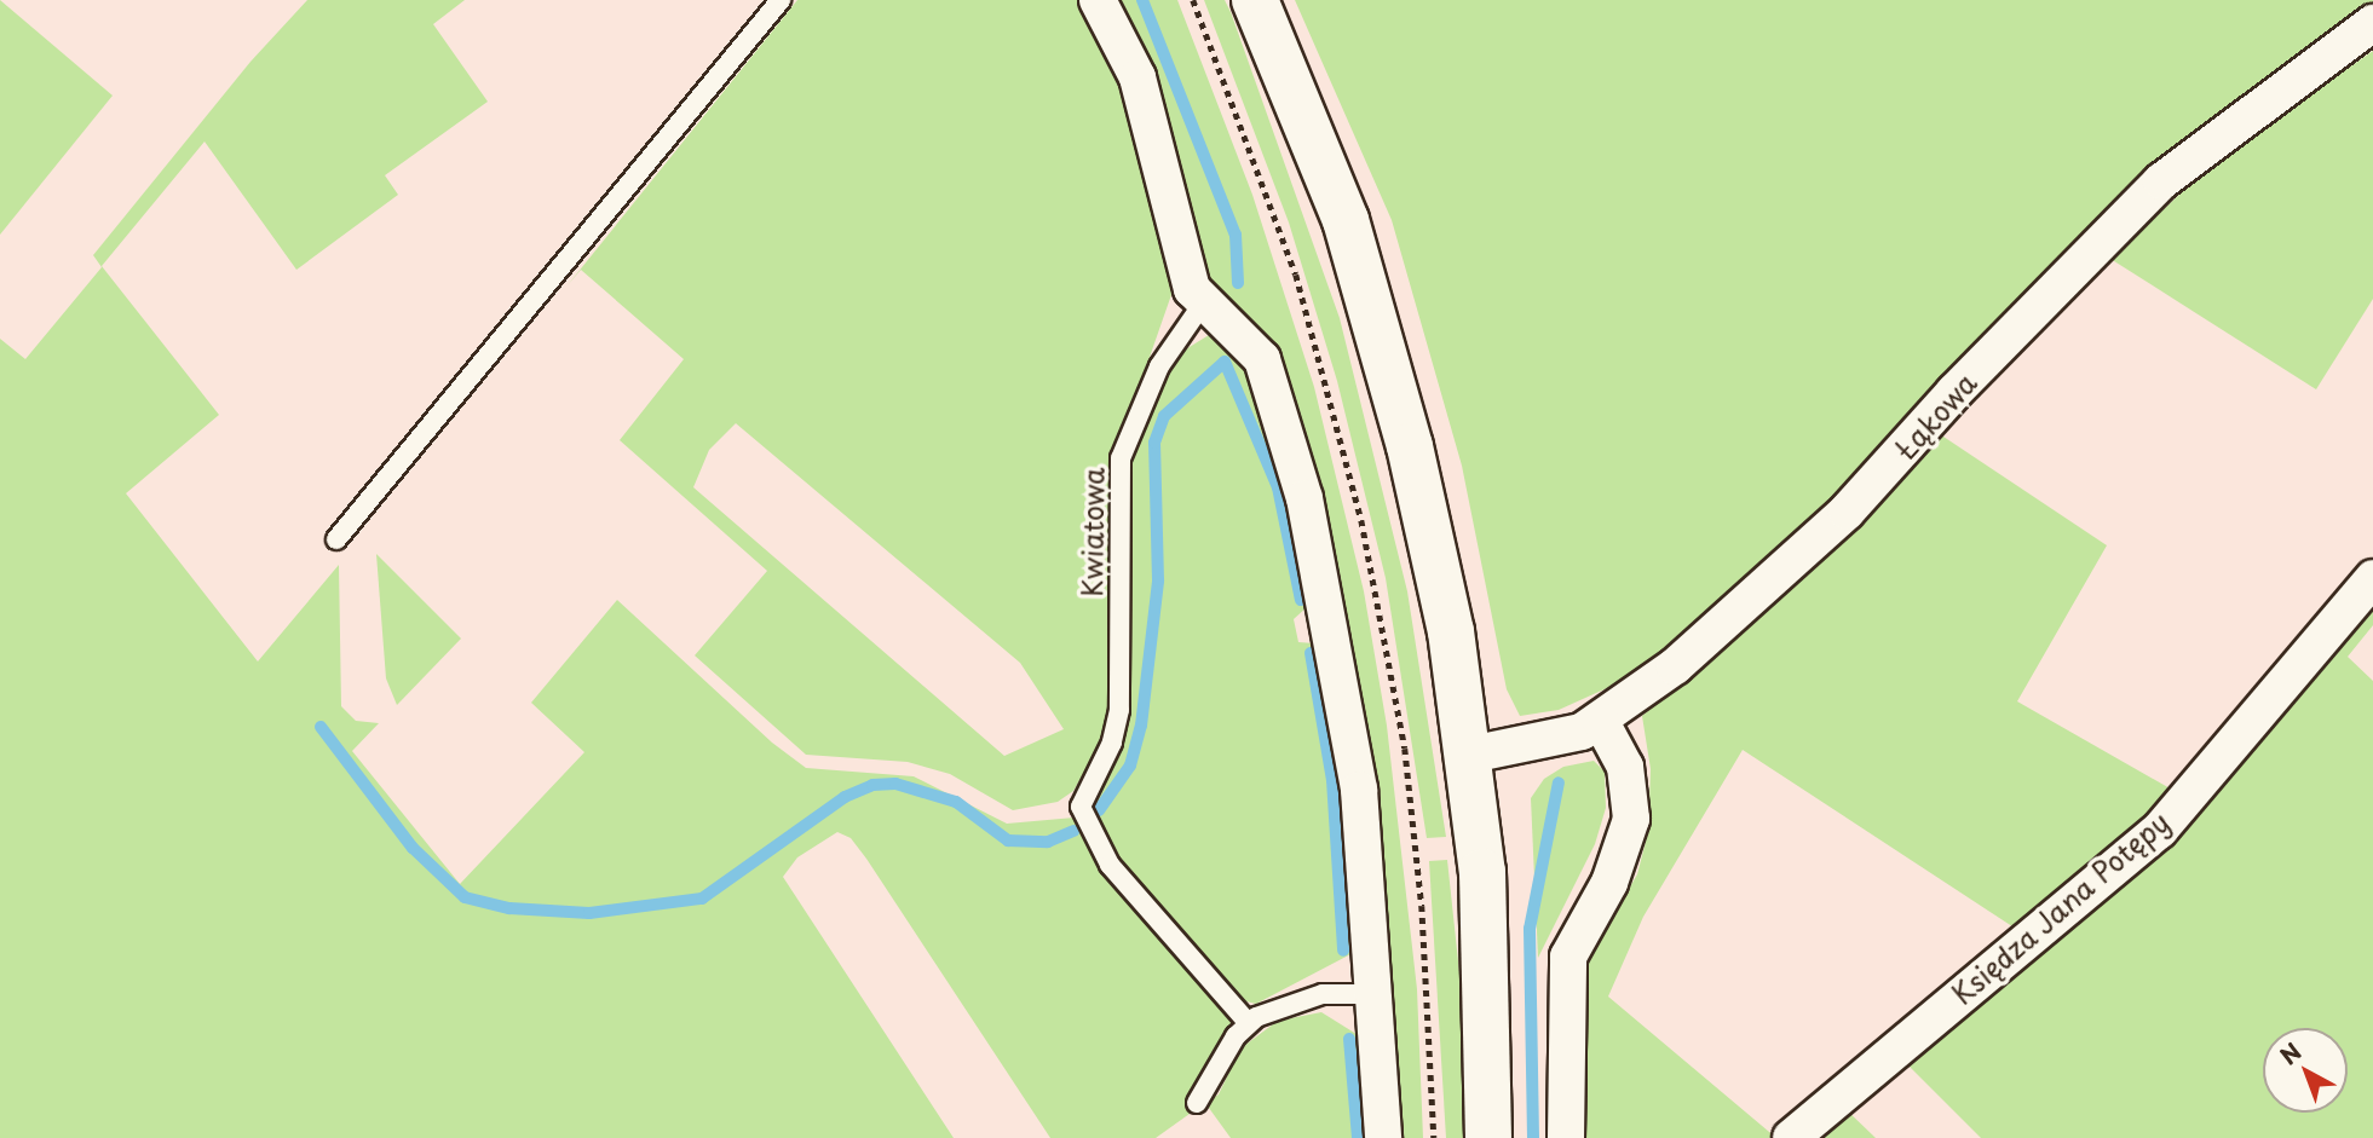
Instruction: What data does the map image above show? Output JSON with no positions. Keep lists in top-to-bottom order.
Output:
{
  "streets": {
    "street": ["Łąkowa", "Księdza Jana Potępy"],
    "lane": ["Kwiatowa"]
  },
  "north": "top left"
}
